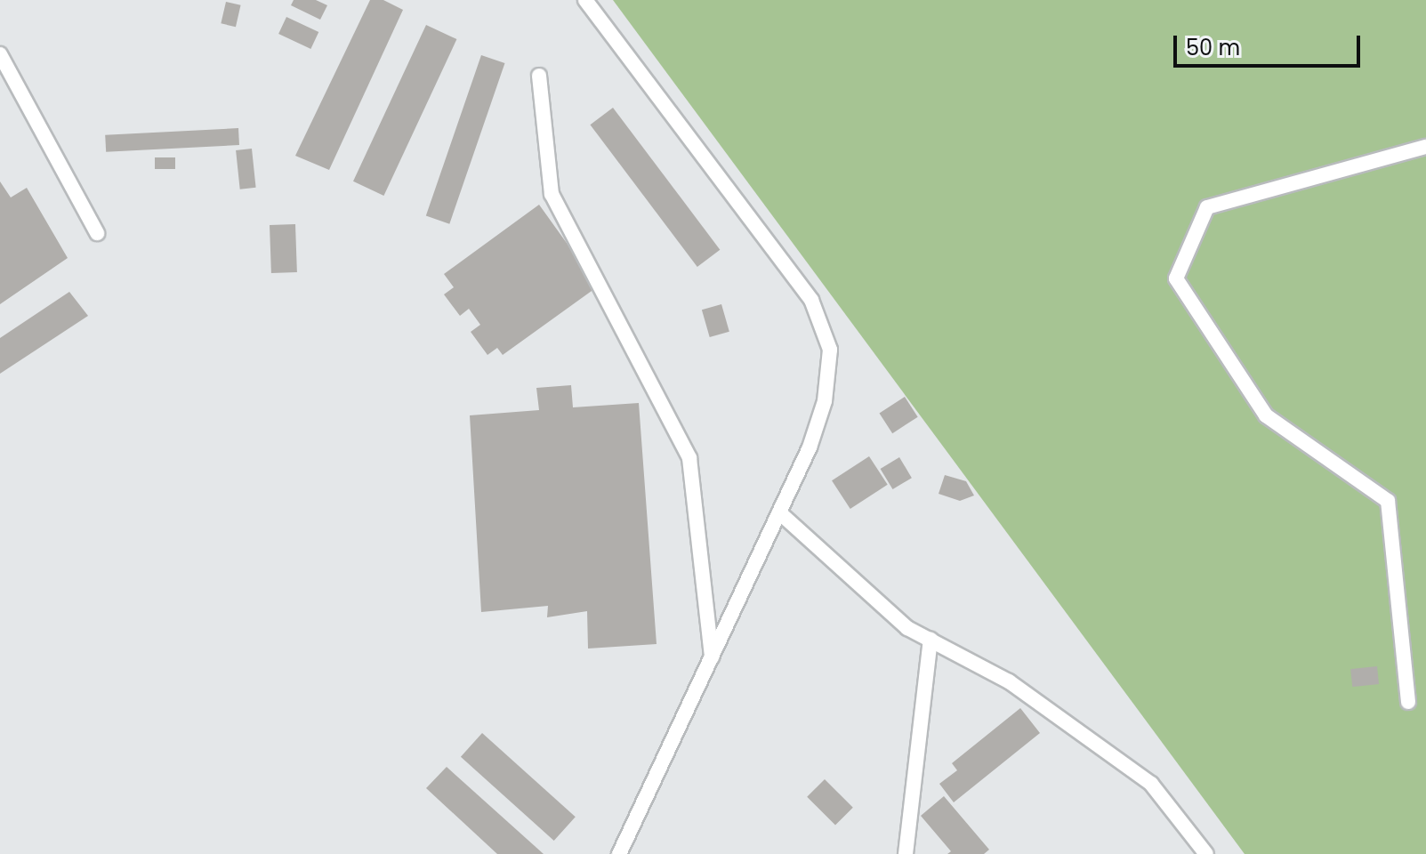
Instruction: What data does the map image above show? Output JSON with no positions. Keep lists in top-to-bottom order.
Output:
{
  "scale_bar": "50 m"
}
